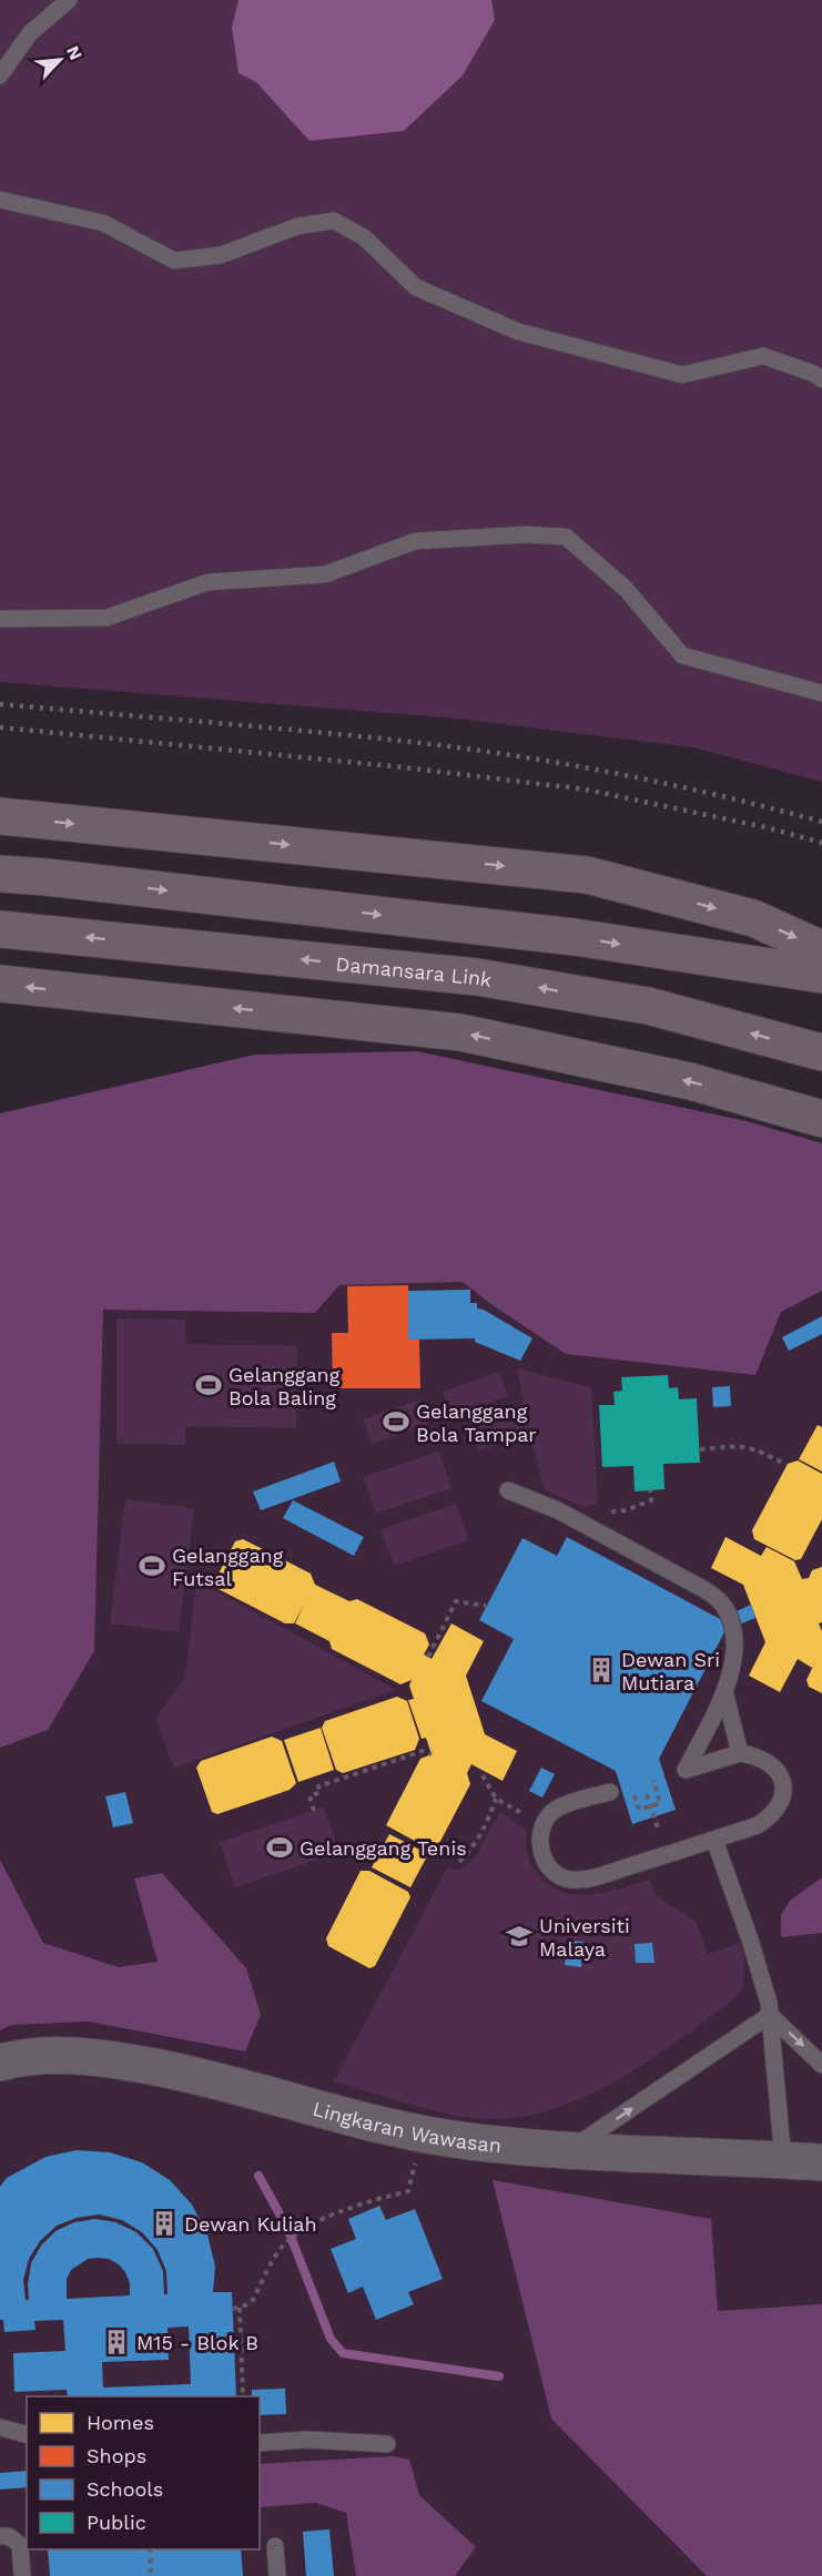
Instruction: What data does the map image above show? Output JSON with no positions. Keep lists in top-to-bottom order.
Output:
{
  "streets": {
    "highway": ["Damansara Link"],
    "street": ["Lingkaran Wawasan"]
  },
  "places": {
    "sports": [
      "Gelanggang Bola Baling",
      "Gelanggang Bola Tampar",
      "Gelanggang Futsal",
      "Gelanggang Tenis"
    ],
    "building": ["Dewan Sri Mutiara", "Dewan Kuliah", "M15 - Blok B"],
    "school or university": ["Universiti Malaya"]
  },
  "legend": [
    "Homes",
    "Shops",
    "Schools",
    "Public"
  ],
  "north": "top right"
}
